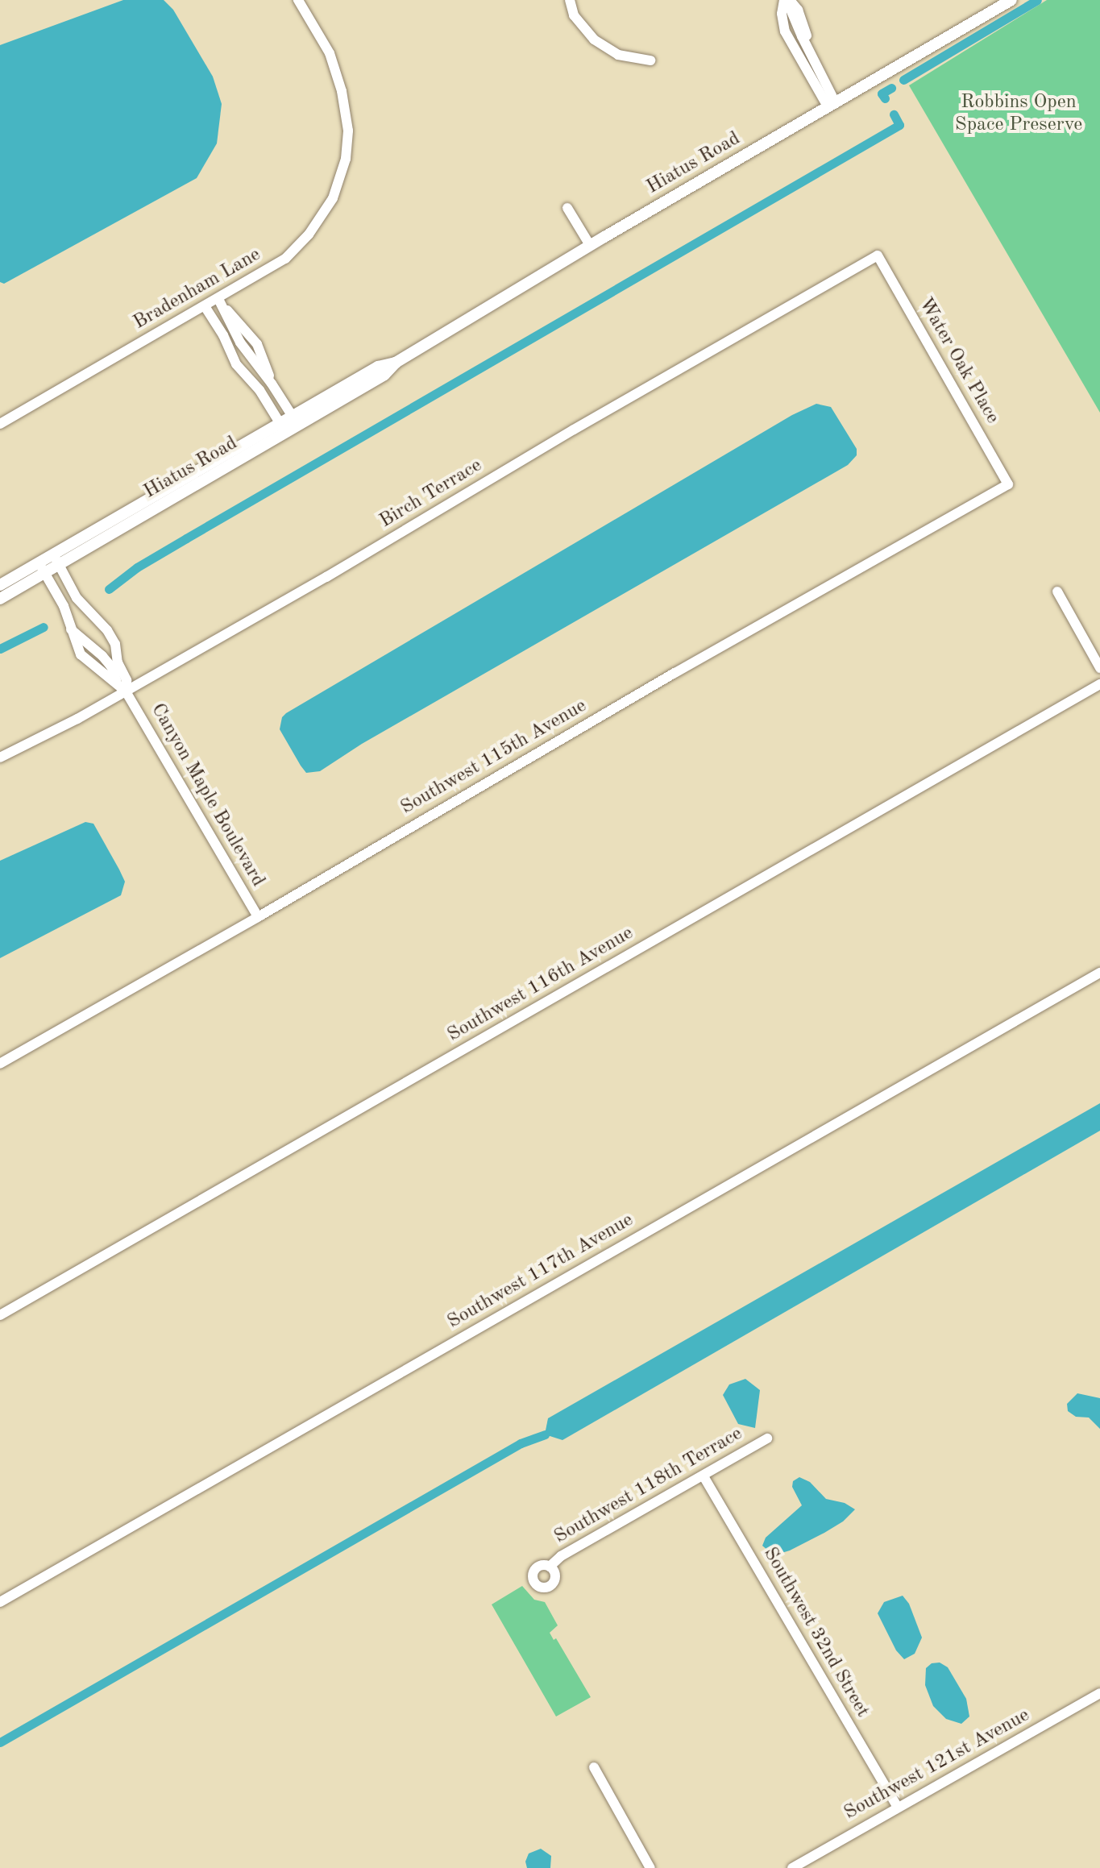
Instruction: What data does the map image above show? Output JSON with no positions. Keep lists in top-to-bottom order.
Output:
{
  "streets": {
    "street": [
      "Hiatus Road",
      "Bradenham Lane",
      "Water Oak Place",
      "Birch Terrace",
      "Southwest 115th Avenue",
      "Canyon Maple Boulevard",
      "Southwest 116th Avenue",
      "Southwest 117th Avenue",
      "Southwest 118th Terrace",
      "Southwest 32nd Street",
      "Southwest 121st Avenue"
    ]
  },
  "crossings": [
    ["Hiatus Road", "Canyon Maple Boulevard"],
    ["Water Oak Place", "Birch Terrace"],
    ["Water Oak Place", "Southwest 115th Avenue"],
    ["Birch Terrace", "Canyon Maple Boulevard"],
    ["Southwest 115th Avenue", "Canyon Maple Boulevard"],
    ["Southwest 118th Terrace", "Southwest 32nd Street"],
    ["Southwest 32nd Street", "Southwest 121st Avenue"]
  ],
  "parks": ["Robbins Open Space Preserve"]
}
